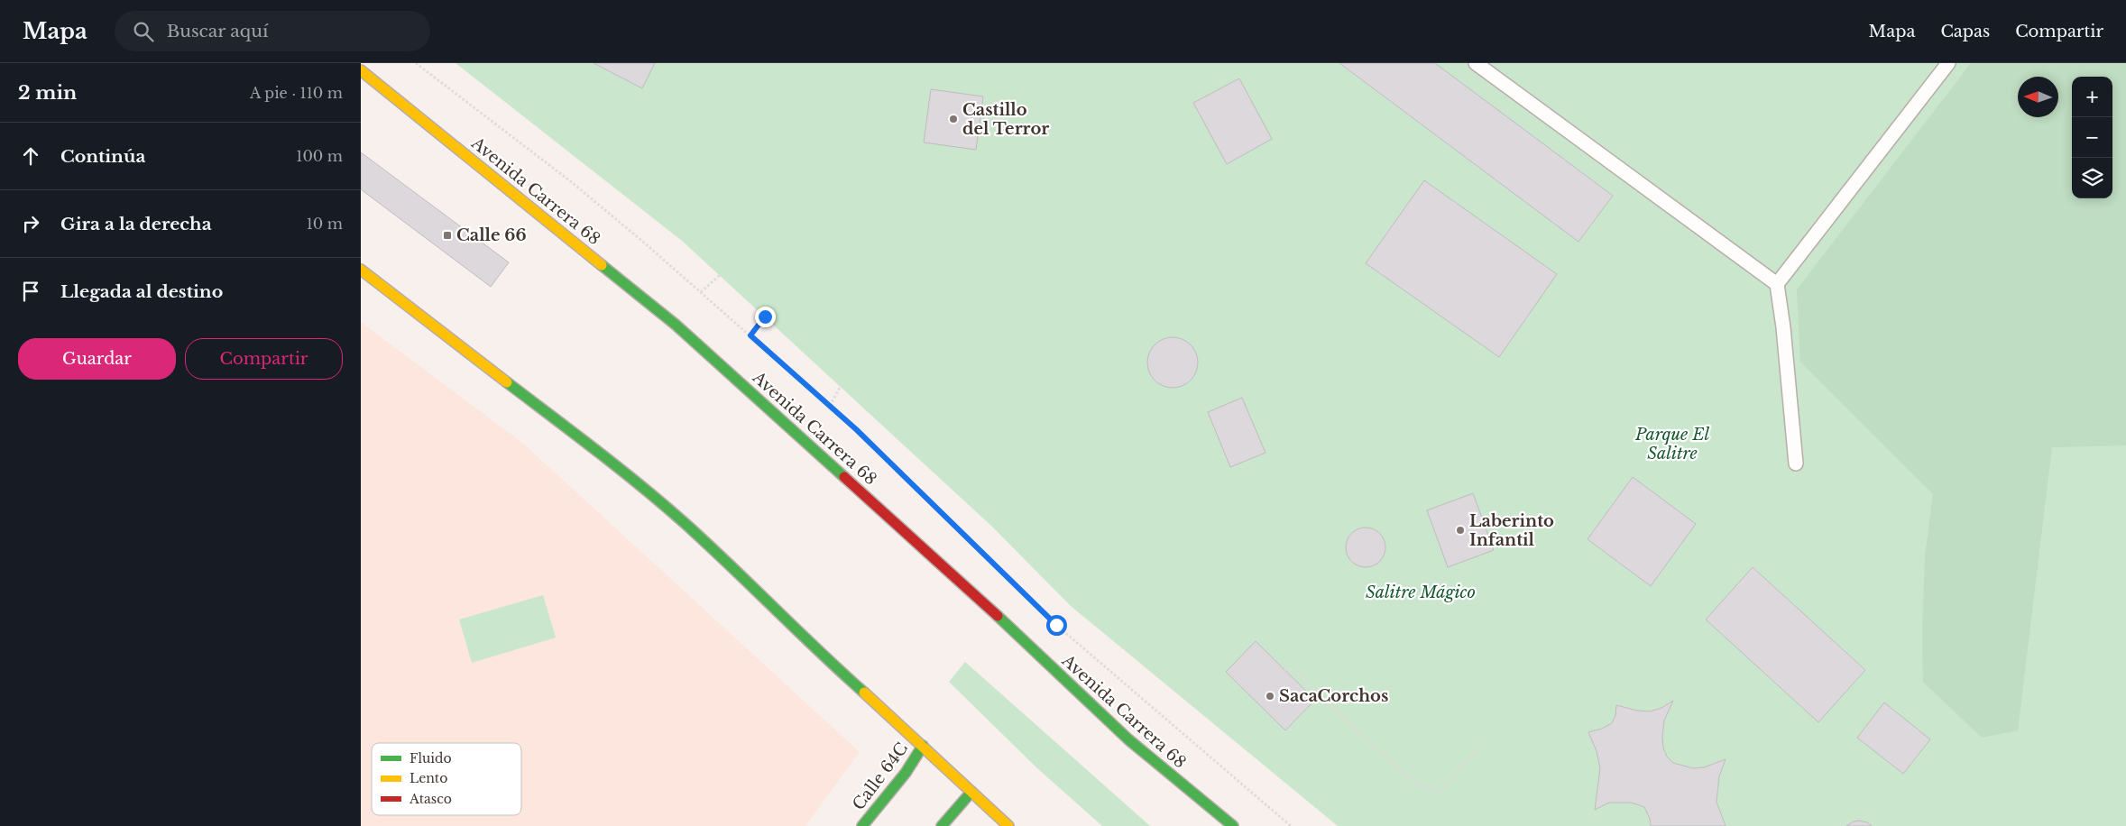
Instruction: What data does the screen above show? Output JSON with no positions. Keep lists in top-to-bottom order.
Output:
{
  "streets": {
    "main road": ["Avenida Carrera 68", "Calle 64C"]
  },
  "parks": ["Parque El Salitre", "Salitre Mágico"],
  "places": {
    "other": ["Castillo del Terror", "Laberinto Infantil", "SacaCorchos"],
    "transit": ["Calle 66"]
  },
  "legend": ["Fluido", "Lento", "Atasco"],
  "north": "left",
  "page": {
    "header": "Mapa",
    "search": "Buscar aquí",
    "nav": ["Mapa", "Capas", "Compartir"],
    "heading": ["2 min", "A pie · 110 m"],
    "map_buttons": ["+", "−"],
    "list": [
      ["Continúa", "100 m"],
      ["Gira a la derecha", "10 m"],
      "Llegada al destino"
    ],
    "buttons": ["Guardar", "Compartir"]
  }
}
